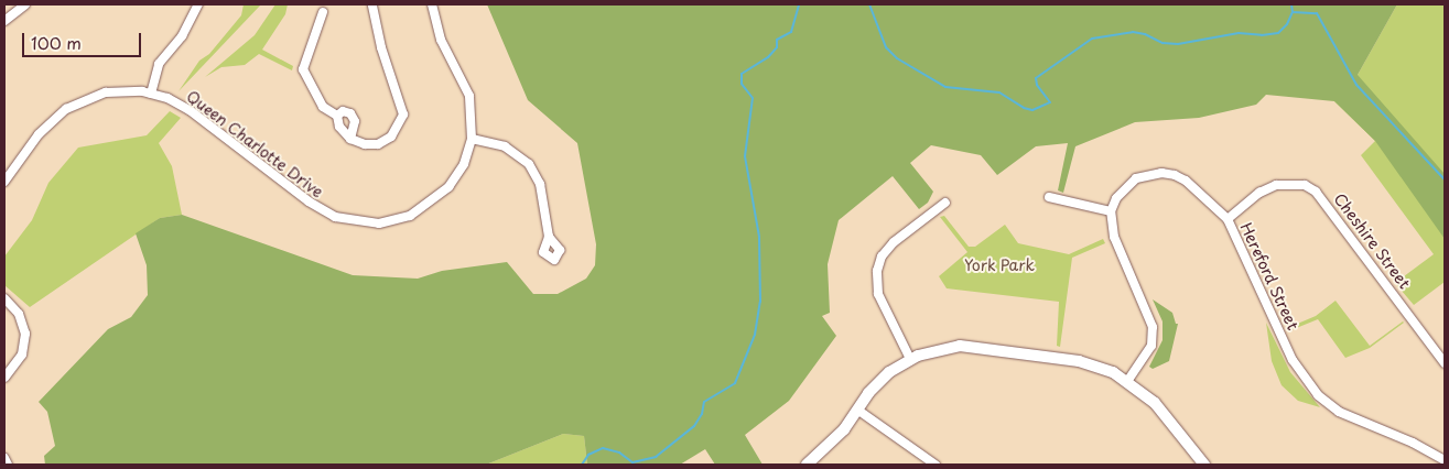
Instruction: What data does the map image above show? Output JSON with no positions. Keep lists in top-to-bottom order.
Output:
{
  "streets": {
    "street": ["Queen Charlotte Drive", "Cheshire Street", "Hereford Street"]
  },
  "crossings": [
    ["Cheshire Street", "Hereford Street"]
  ],
  "parks": ["York Park"],
  "scale_bar": "100 m"
}
